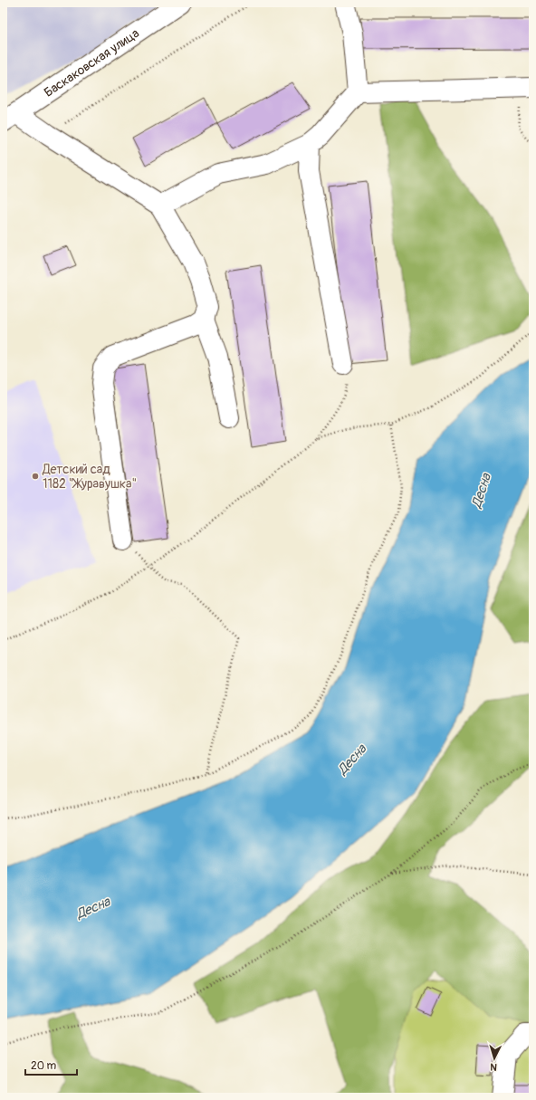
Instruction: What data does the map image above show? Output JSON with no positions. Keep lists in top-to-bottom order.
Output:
{
  "streets": {
    "street": ["Баскаковская улица"]
  },
  "water": ["Десна"],
  "places": ["Детский сад 1182 \"Журавушка\""],
  "scale_bar": "20 m",
  "north": "bottom"
}
